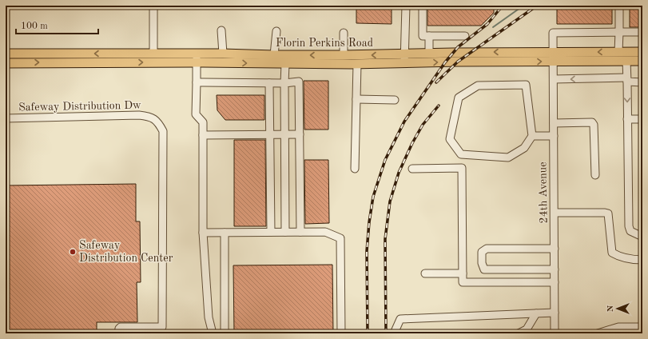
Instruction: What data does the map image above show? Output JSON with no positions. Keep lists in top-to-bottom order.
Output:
{
  "streets": {
    "main road": ["Florin Perkins Road"],
    "street": ["Safeway Distribution Dw", "24th Avenue"]
  },
  "crossings": [
    ["Florin Perkins Road", "24th Avenue"]
  ],
  "places": ["Safeway Distribution Center"],
  "scale_bar": "100 m",
  "north": "left"
}
